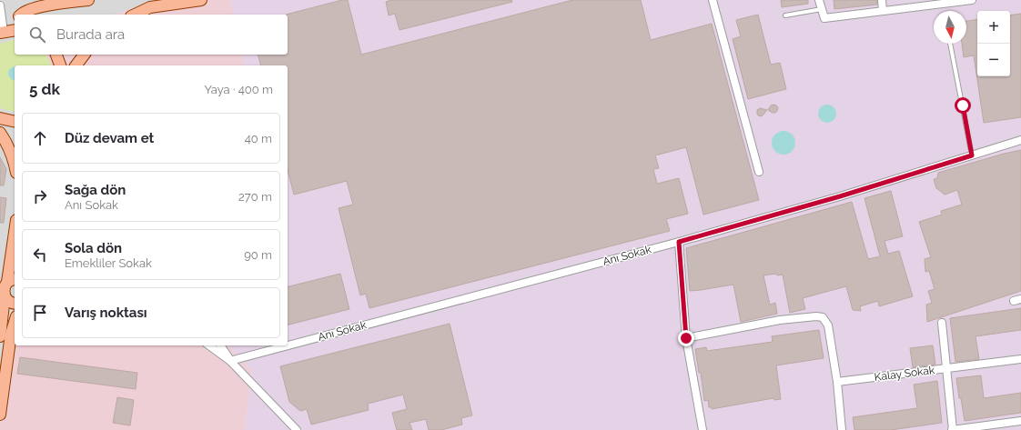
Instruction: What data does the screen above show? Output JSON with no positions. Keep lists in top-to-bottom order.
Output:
{
  "streets": {
    "street": ["Anı Sokak", "Kalay Sokak"]
  },
  "north": "bottom",
  "page": {
    "map_buttons": ["+", "−"],
    "search": "Burada ara",
    "heading": ["5 dk", "Yaya · 400 m"],
    "list": [
      ["Düz devam et", "40 m"],
      ["Sağa dön", "Anı Sokak", "270 m"],
      ["Sola dön", "Emekliler Sokak", "90 m"],
      "Varış noktası"
    ]
  }
}
